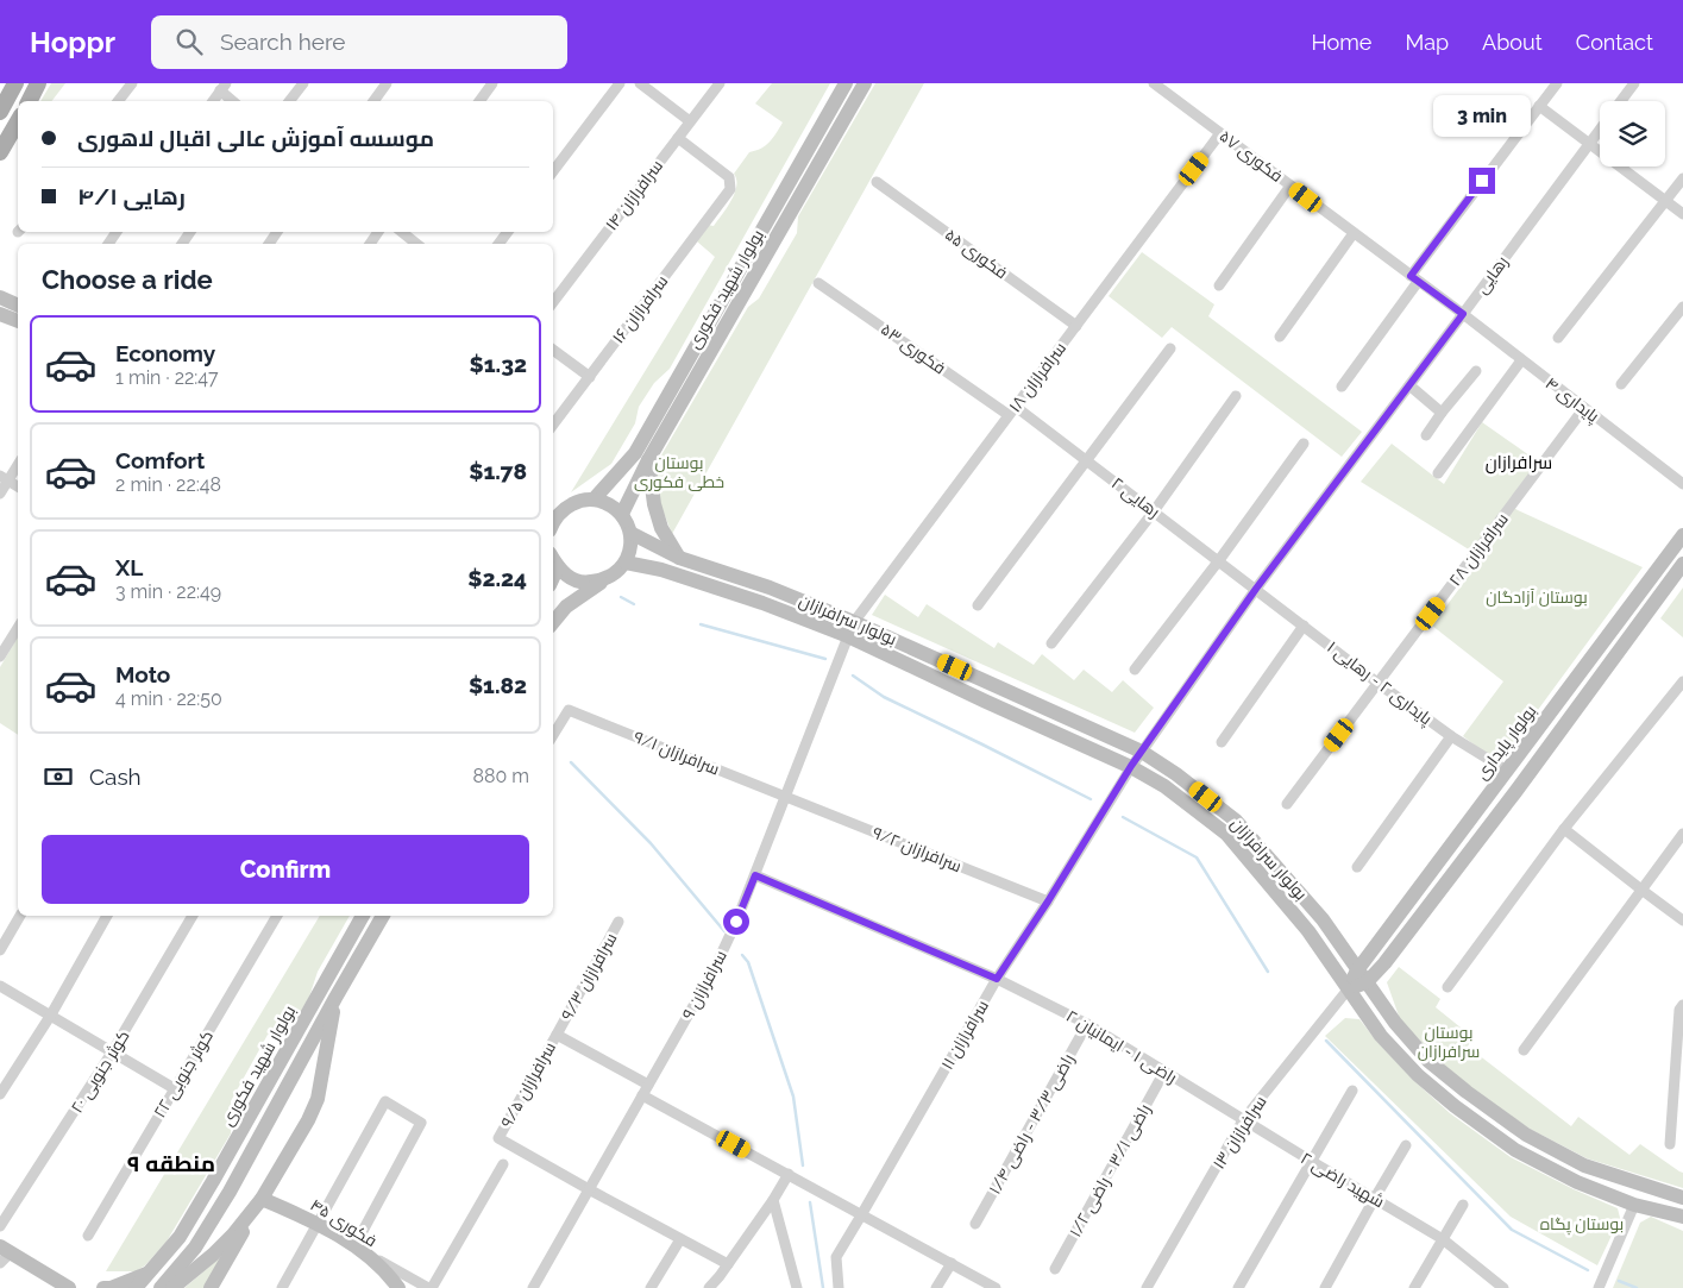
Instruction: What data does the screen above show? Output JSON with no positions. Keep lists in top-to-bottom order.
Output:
{
  "streets": {
    "main road": [
      "بولوار شهید فکوری",
      "بولوار سرافرازان",
      "بولوار پایداری",
      "فکوری ۴۵"
    ],
    "street": [
      "فکوری ۵۷",
      "سرافرازان ۱۴",
      "فکوری ۵۵",
      "رهایی",
      "سرافرازان ۱۶",
      "فکوری ۵۳",
      "سرافرازان ۱۸",
      "پایداری ۴",
      "رهایی ۲",
      "سرافرازان ۲۸",
      "پایداری ۲ - رهایی ۱",
      "سرافرازان ۹/۱",
      "سرافرازان ۹/۲",
      "سرافرازان ۹/۳",
      "سرافرازان ۹",
      "سرافرازان ۱۱",
      "راضی ۱ - ایمانیان ۲",
      "کوثر جنوبی ۲۰",
      "کوثر جنوبی ۲۲",
      "سرافرازان ۹/۵",
      "راضی ۳/۳ - راضی ۱/۴",
      "سرافرازان ۱۳",
      "راضی ۳/۱ - راضی ۱/۲",
      "شهید راضی ۲"
    ]
  },
  "crossings": [
    ["فکوری ۵۷", "رهایی"],
    ["فکوری ۵۷", "سرافرازان ۱۸"],
    ["فکوری ۵۷", "پایداری ۴"],
    ["سرافرازان ۱۴", "سرافرازان ۱۶"],
    ["فکوری ۵۵", "سرافرازان ۱۸"],
    ["رهایی", "پایداری ۴"],
    ["رهایی", "رهایی ۲"],
    ["رهایی", "بولوار سرافرازان"],
    ["رهایی", "پایداری ۲ - رهایی ۱"],
    ["رهایی", "سرافرازان ۱۱"],
    ["فکوری ۵۳", "سرافرازان ۱۸"],
    ["فکوری ۵۳", "رهایی ۲"],
    ["سرافرازان ۱۸", "رهایی ۲"],
    ["سرافرازان ۱۸", "بولوار سرافرازان"],
    ["پایداری ۴", "سرافرازان ۲۸"],
    ["رهایی ۲", "پایداری ۲ - رهایی ۱"],
    ["سرافرازان ۲۸", "پایداری ۲ - رهایی ۱"],
    ["بولوار سرافرازان", "بولوار پایداری"],
    ["بولوار سرافرازان", "سرافرازان ۹"],
    ["بولوار سرافرازان", "سرافرازان ۱۱"],
    ["بولوار سرافرازان", "سرافرازان ۱۳"],
    ["پایداری ۲ - رهایی ۱", "بولوار پایداری"],
    ["سرافرازان ۹/۱", "سرافرازان ۹/۲"],
    ["سرافرازان ۹/۱", "سرافرازان ۹"],
    ["سرافرازان ۹/۲", "سرافرازان ۹"],
    ["سرافرازان ۹/۲", "سرافرازان ۱۱"],
    ["سرافرازان ۹/۳", "سرافرازان ۹"],
    ["سرافرازان ۹/۳", "سرافرازان ۹/۵"],
    ["سرافرازان ۹", "راضی ۱ - ایمانیان ۲"],
    ["سرافرازان ۹", "سرافرازان ۹/۵"],
    ["سرافرازان ۱۱", "راضی ۱ - ایمانیان ۲"],
    ["راضی ۱ - ایمانیان ۲", "راضی ۳/۳ - راضی ۱/۴"],
    ["راضی ۱ - ایمانیان ۲", "سرافرازان ۱۳"],
    ["راضی ۱ - ایمانیان ۲", "راضی ۳/۱ - راضی ۱/۲"],
    ["راضی ۱ - ایمانیان ۲", "شهید راضی ۲"],
    ["سرافرازان ۱۳", "شهید راضی ۲"]
  ],
  "districts": ["سرافرازان", "منطقه ۹"],
  "parks": [
    "بوستان خطی فکوری",
    "بوستان آزادگان",
    "بوستان سرافرازان",
    "بوستان پگاه"
  ],
  "page": {
    "header": "Hoppr",
    "search": "Search here",
    "nav": [
      "Home",
      "Map",
      "About",
      "Contact"
    ],
    "bubble": "3 min",
    "banner": ["موسسه آموزش عالی اقبال لاهوری", "رهایی ۴/۱"],
    "heading": "Choose a ride",
    "list": [
      {
        "name": "Economy",
        "note": "1 min · 22:47",
        "value": "$1.32"
      },
      {
        "name": "Comfort",
        "note": "2 min · 22:48",
        "value": "$1.78"
      },
      {
        "name": "XL",
        "note": "3 min · 22:49",
        "value": "$2.24"
      },
      {
        "name": "Moto",
        "note": "4 min · 22:50",
        "value": "$1.82"
      }
    ],
    "pay": ["Cash", "880 m"],
    "buttons": "Confirm"
  }
}
